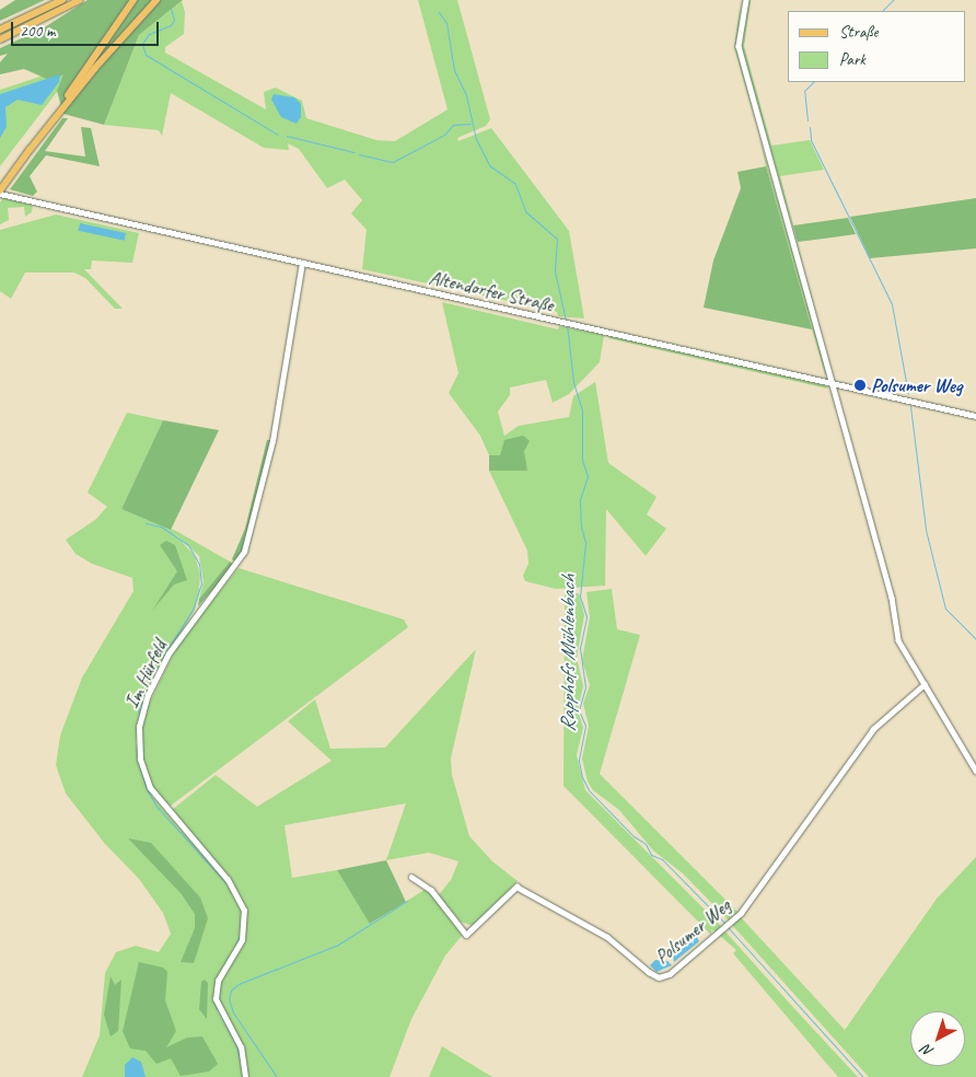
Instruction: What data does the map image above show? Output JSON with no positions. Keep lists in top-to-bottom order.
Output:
{
  "streets": {
    "street": ["Altendorfer Straße", "Im Hürfeld", "Polsumer Weg"]
  },
  "crossings": [
    ["Altendorfer Straße", "Im Hürfeld"]
  ],
  "water": ["Rapphofs Mühlenbach"],
  "places": ["Polsumer Weg"],
  "legend": ["Straße", "Park"],
  "scale_bar": "200 m",
  "north": "bottom left"
}
